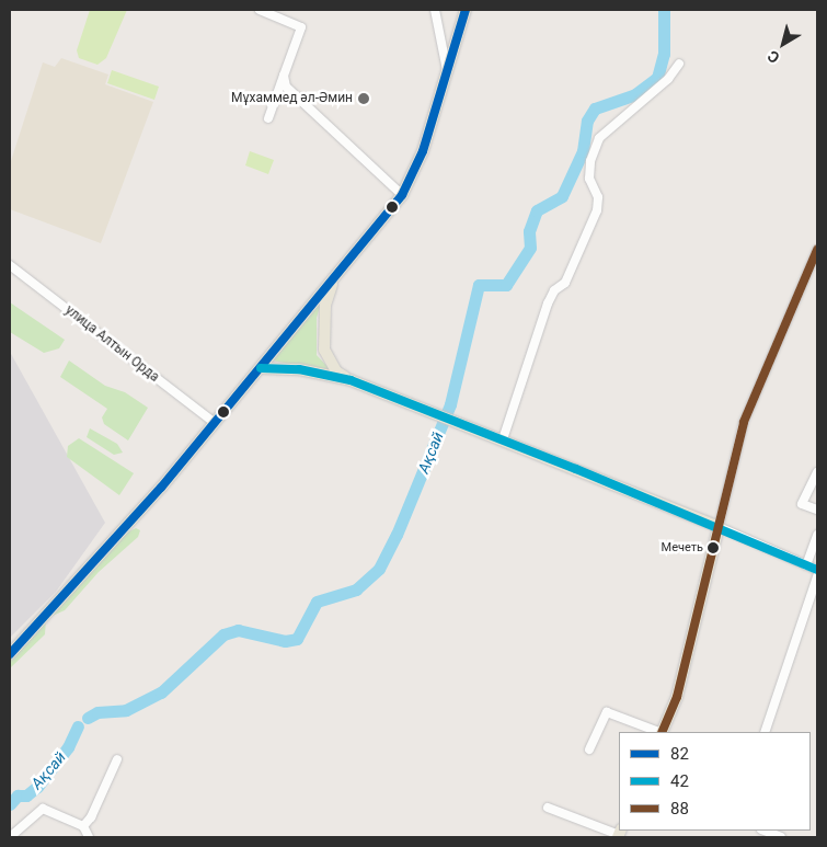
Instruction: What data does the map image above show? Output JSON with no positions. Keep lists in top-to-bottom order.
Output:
{
  "streets": {
    "street": ["улица Алтын Орда"]
  },
  "water": ["Ақсай"],
  "places": ["Мұхаммед әл-Әмин", "Мечеть"],
  "lines": ["transit line 82", "transit line 88", "transit line 42"],
  "legend": ["82", "42", "88"],
  "north": "bottom left"
}
